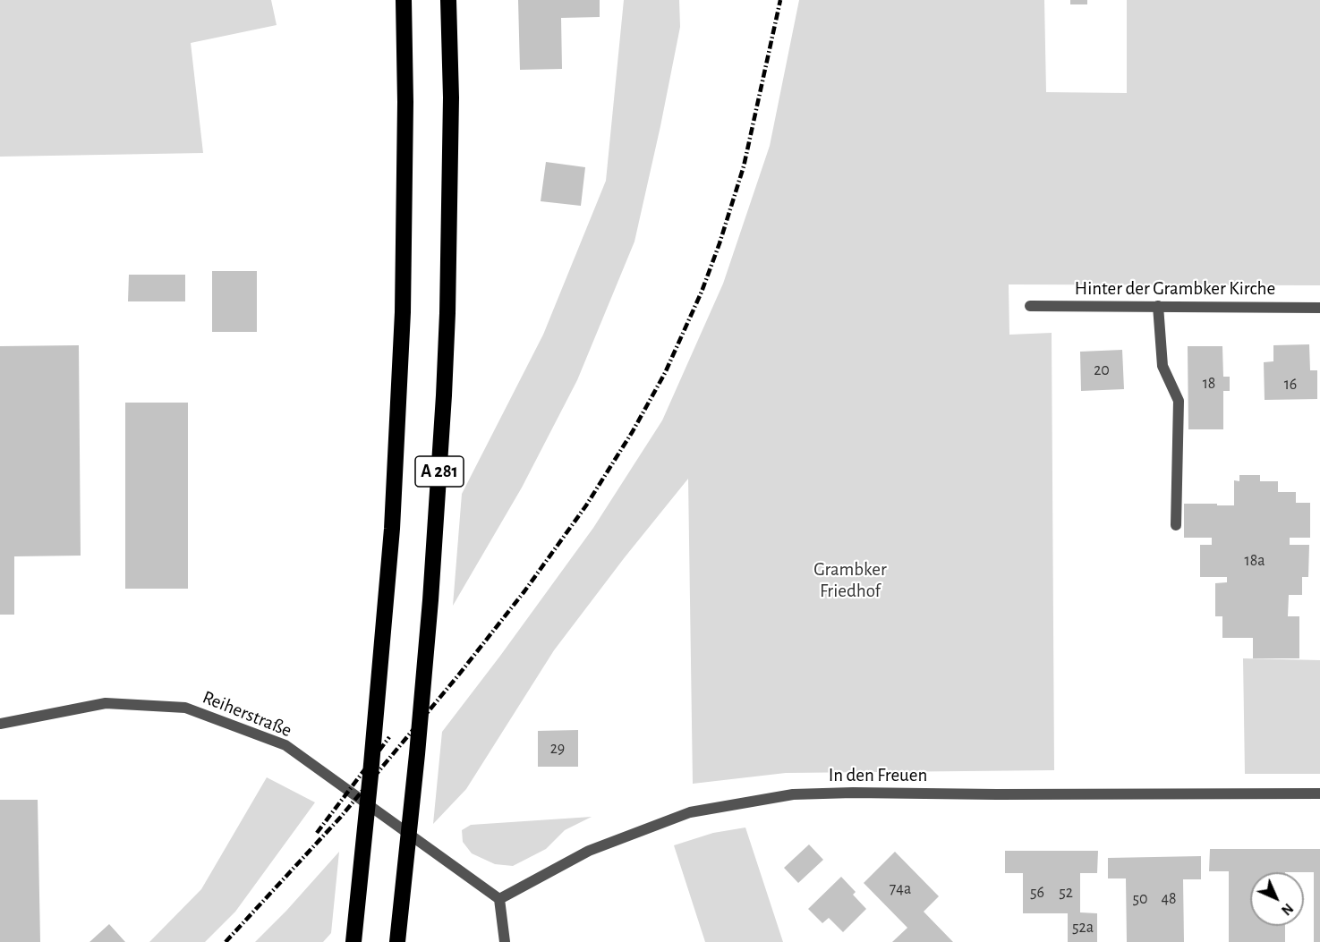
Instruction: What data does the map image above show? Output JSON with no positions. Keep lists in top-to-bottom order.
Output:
{
  "streets": {
    "highway": ["A 281"],
    "street": ["Hinter der Grambker Kirche", "Reiherstraße", "In den Freuen"]
  },
  "crossings": [
    ["Reiherstraße", "In den Freuen"]
  ],
  "parks": ["Grambker Friedhof"],
  "house_numbers": [
    "20",
    "18",
    "16",
    "18a",
    "29",
    "74a",
    "56",
    "52",
    "50",
    "48",
    "52a"
  ],
  "north": "bottom right"
}
